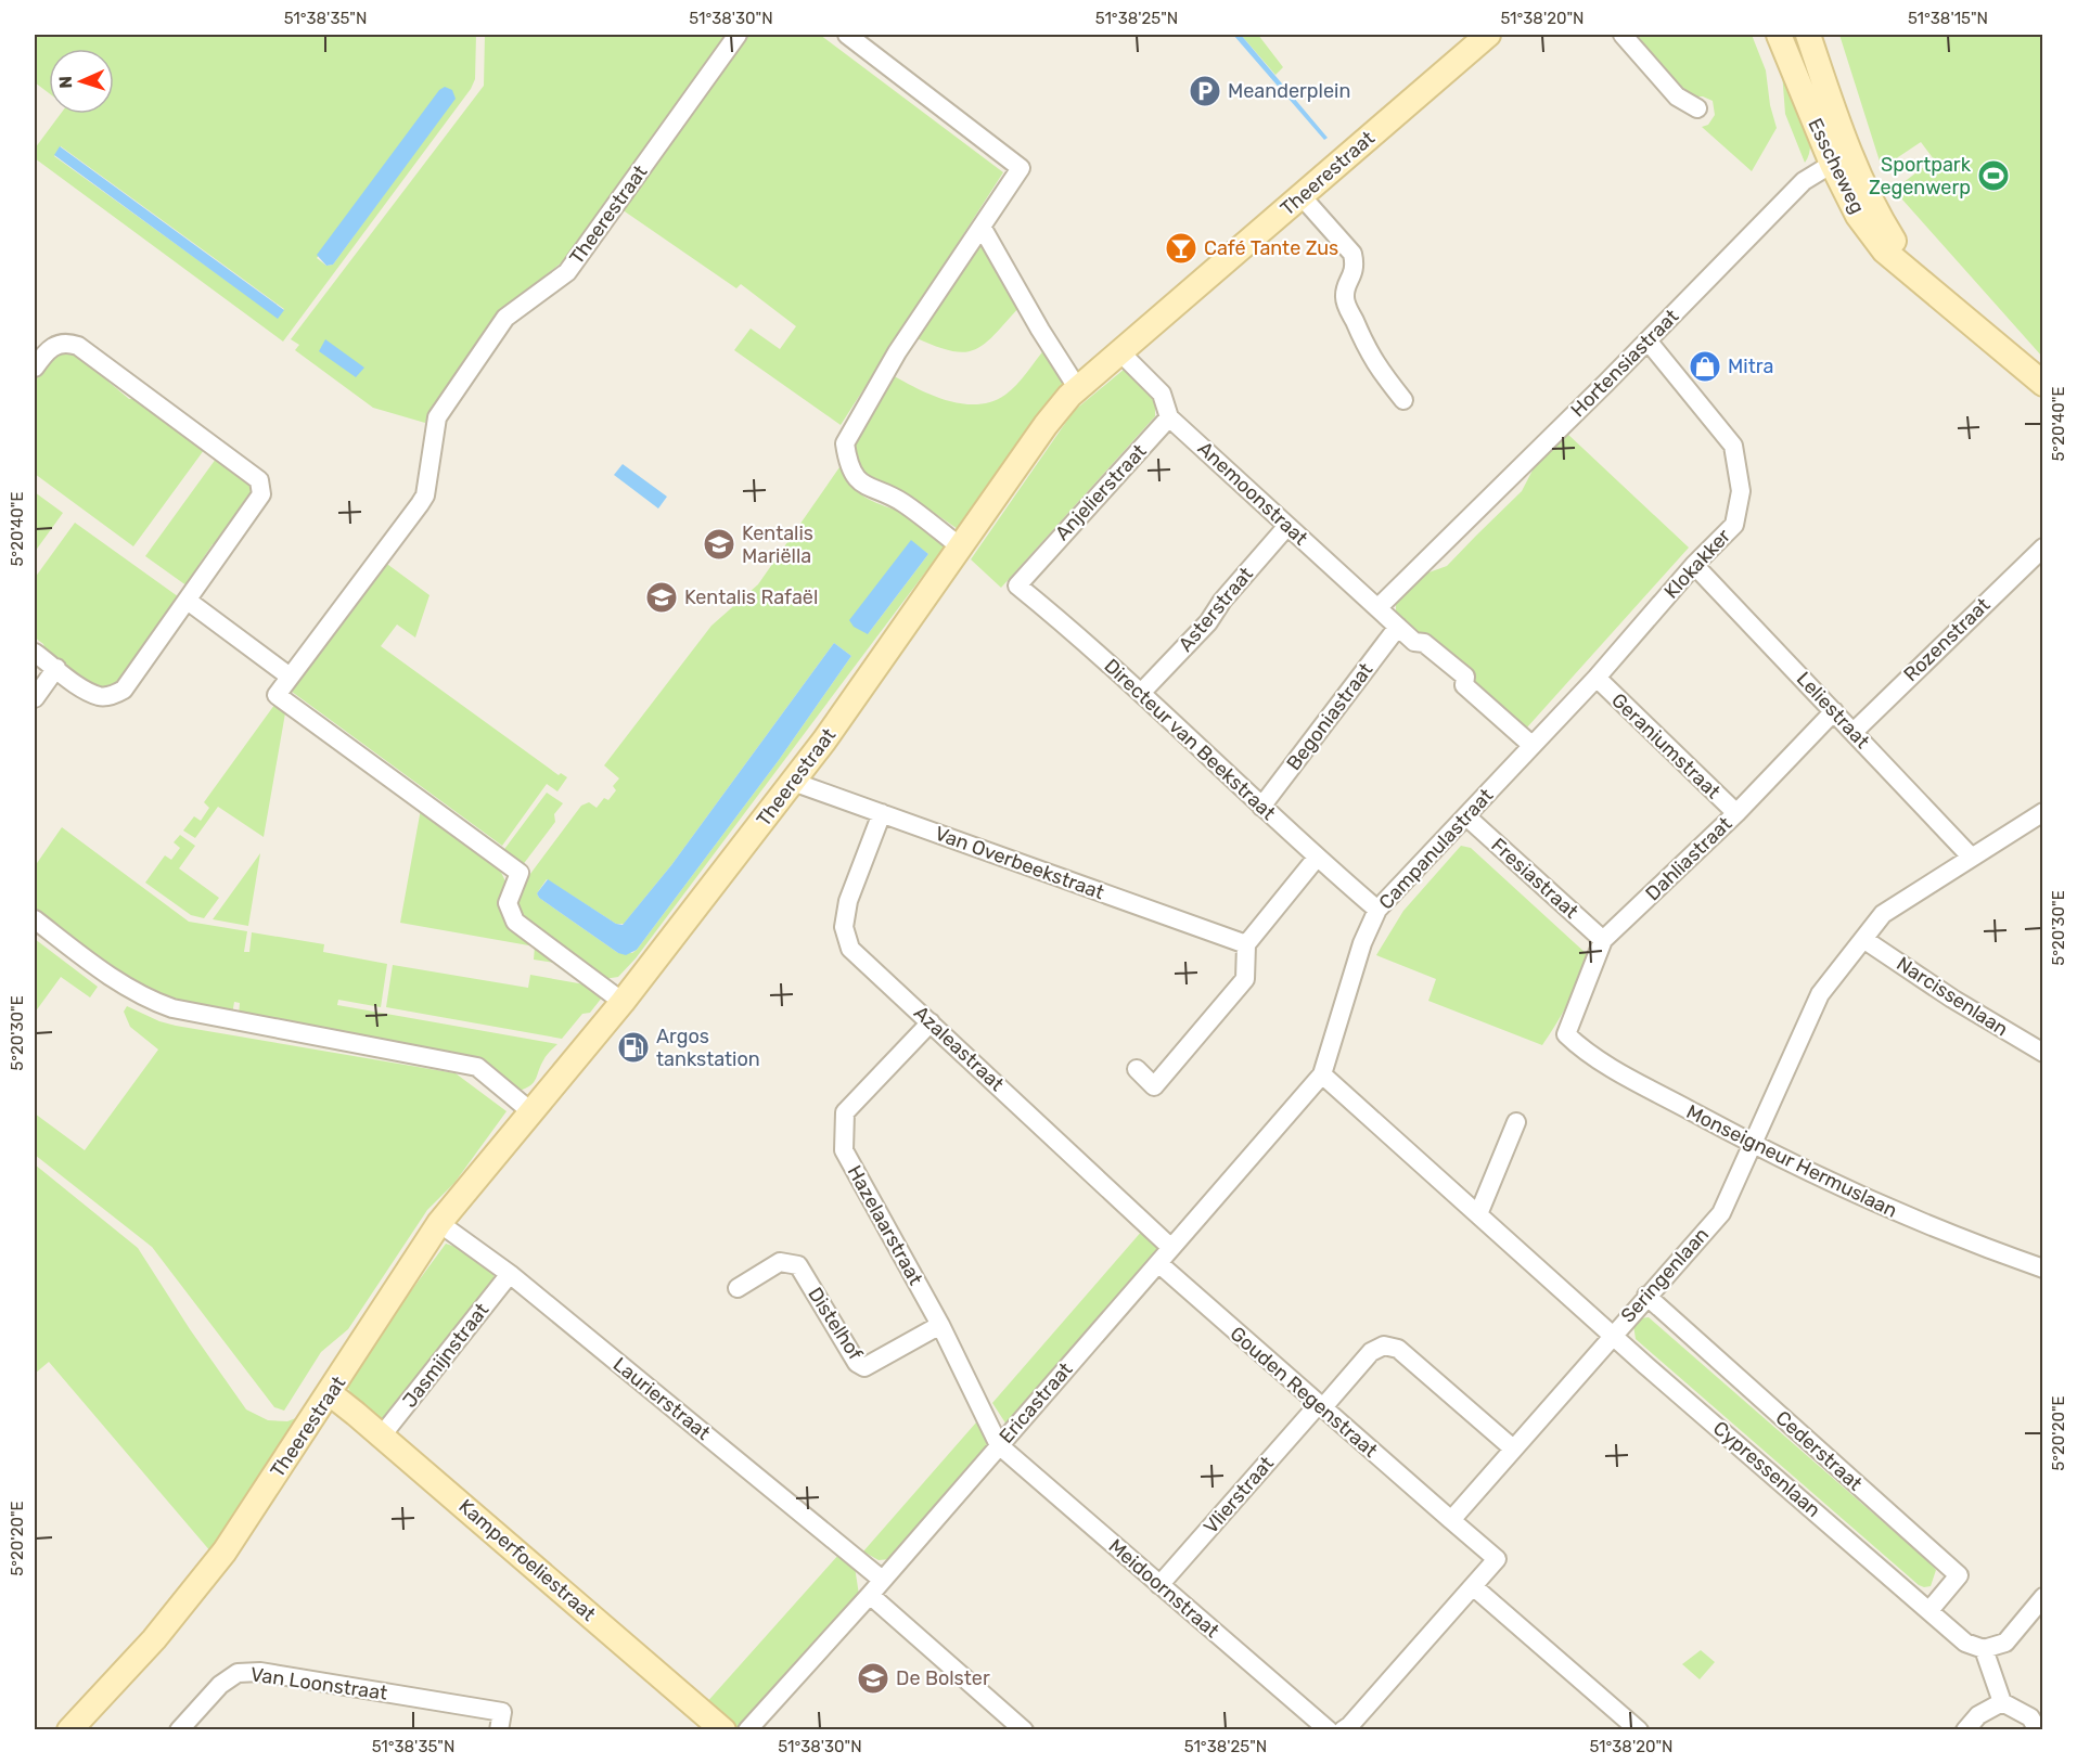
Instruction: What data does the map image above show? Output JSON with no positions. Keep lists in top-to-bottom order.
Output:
{
  "streets": {
    "main road": ["Esscheweg", "Theerestraat", "Kamperfoeliestraat"],
    "street": [
      "Hortensiastraat",
      "Anjelierstraat",
      "Anemoonstraat",
      "Klokakker",
      "Asterstraat",
      "Rozenstraat",
      "Leliestraat",
      "Begoniastraat",
      "Directeur van Beekstraat",
      "Geraniumstraat",
      "Campanulastraat",
      "Dahliastraat",
      "Van Overbeekstraat",
      "Fresiastraat",
      "Narcissenlaan",
      "Azaleastraat",
      "Monseigneur Hermuslaan",
      "Hazelaarstraat",
      "Seringenlaan",
      "Distelhof",
      "Jasmijnstraat",
      "Gouden Regenstraat",
      "Laurierstraat",
      "Ericastraat",
      "Cederstraat",
      "Cypressenlaan",
      "Vlierstraat",
      "Meidoornstraat",
      "Van Loonstraat"
    ]
  },
  "crossings": [
    ["Esscheweg", "Hortensiastraat"],
    ["Theerestraat", "Anemoonstraat"],
    ["Theerestraat", "Van Overbeekstraat"],
    ["Theerestraat", "Laurierstraat"],
    ["Theerestraat", "Kamperfoeliestraat"],
    ["Hortensiastraat", "Anemoonstraat"],
    ["Hortensiastraat", "Klokakker"],
    ["Anjelierstraat", "Anemoonstraat"],
    ["Anjelierstraat", "Directeur van Beekstraat"],
    ["Anemoonstraat", "Asterstraat"],
    ["Anemoonstraat", "Begoniastraat"],
    ["Klokakker", "Leliestraat"],
    ["Klokakker", "Geraniumstraat"],
    ["Klokakker", "Campanulastraat"],
    ["Asterstraat", "Directeur van Beekstraat"],
    ["Rozenstraat", "Leliestraat"],
    ["Leliestraat", "Dahliastraat"],
    ["Leliestraat", "Seringenlaan"],
    ["Begoniastraat", "Directeur van Beekstraat"],
    ["Directeur van Beekstraat", "Campanulastraat"],
    ["Geraniumstraat", "Campanulastraat"],
    ["Geraniumstraat", "Dahliastraat"],
    ["Campanulastraat", "Fresiastraat"],
    ["Campanulastraat", "Ericastraat"],
    ["Campanulastraat", "Cypressenlaan"],
    ["Dahliastraat", "Fresiastraat"],
    ["Dahliastraat", "Monseigneur Hermuslaan"],
    ["Van Overbeekstraat", "Azaleastraat"],
    ["Narcissenlaan", "Seringenlaan"],
    ["Azaleastraat", "Hazelaarstraat"],
    ["Azaleastraat", "Ericastraat"],
    ["Monseigneur Hermuslaan", "Seringenlaan"],
    ["Hazelaarstraat", "Distelhof"],
    ["Hazelaarstraat", "Ericastraat"],
    ["Hazelaarstraat", "Meidoornstraat"],
    ["Seringenlaan", "Gouden Regenstraat"],
    ["Seringenlaan", "Cederstraat"],
    ["Seringenlaan", "Cypressenlaan"],
    ["Seringenlaan", "Vlierstraat"],
    ["Jasmijnstraat", "Laurierstraat"],
    ["Jasmijnstraat", "Kamperfoeliestraat"],
    ["Gouden Regenstraat", "Ericastraat"],
    ["Gouden Regenstraat", "Vlierstraat"],
    ["Laurierstraat", "Ericastraat"],
    ["Ericastraat", "Cypressenlaan"],
    ["Ericastraat", "Meidoornstraat"],
    ["Cederstraat", "Cypressenlaan"],
    ["Vlierstraat", "Meidoornstraat"]
  ],
  "places": {
    "parking": ["Meanderplein"],
    "sports": ["Sportpark Zegenwerp"],
    "bar": ["Café Tante Zus"],
    "shop": ["Mitra"],
    "school or university": ["Kentalis Mariëlla", "Kentalis Rafaël", "De Bolster"],
    "fuel station": ["Argos tankstation"]
  },
  "north": "left",
  "coordinates": [
    "51°38'35\"N",
    "51°38'30\"N",
    "51°38'25\"N",
    "51°38'20\"N",
    "51°38'15\"N",
    "5°20'40\"E",
    "5°20'30\"E",
    "5°20'20\"E"
  ]
}
